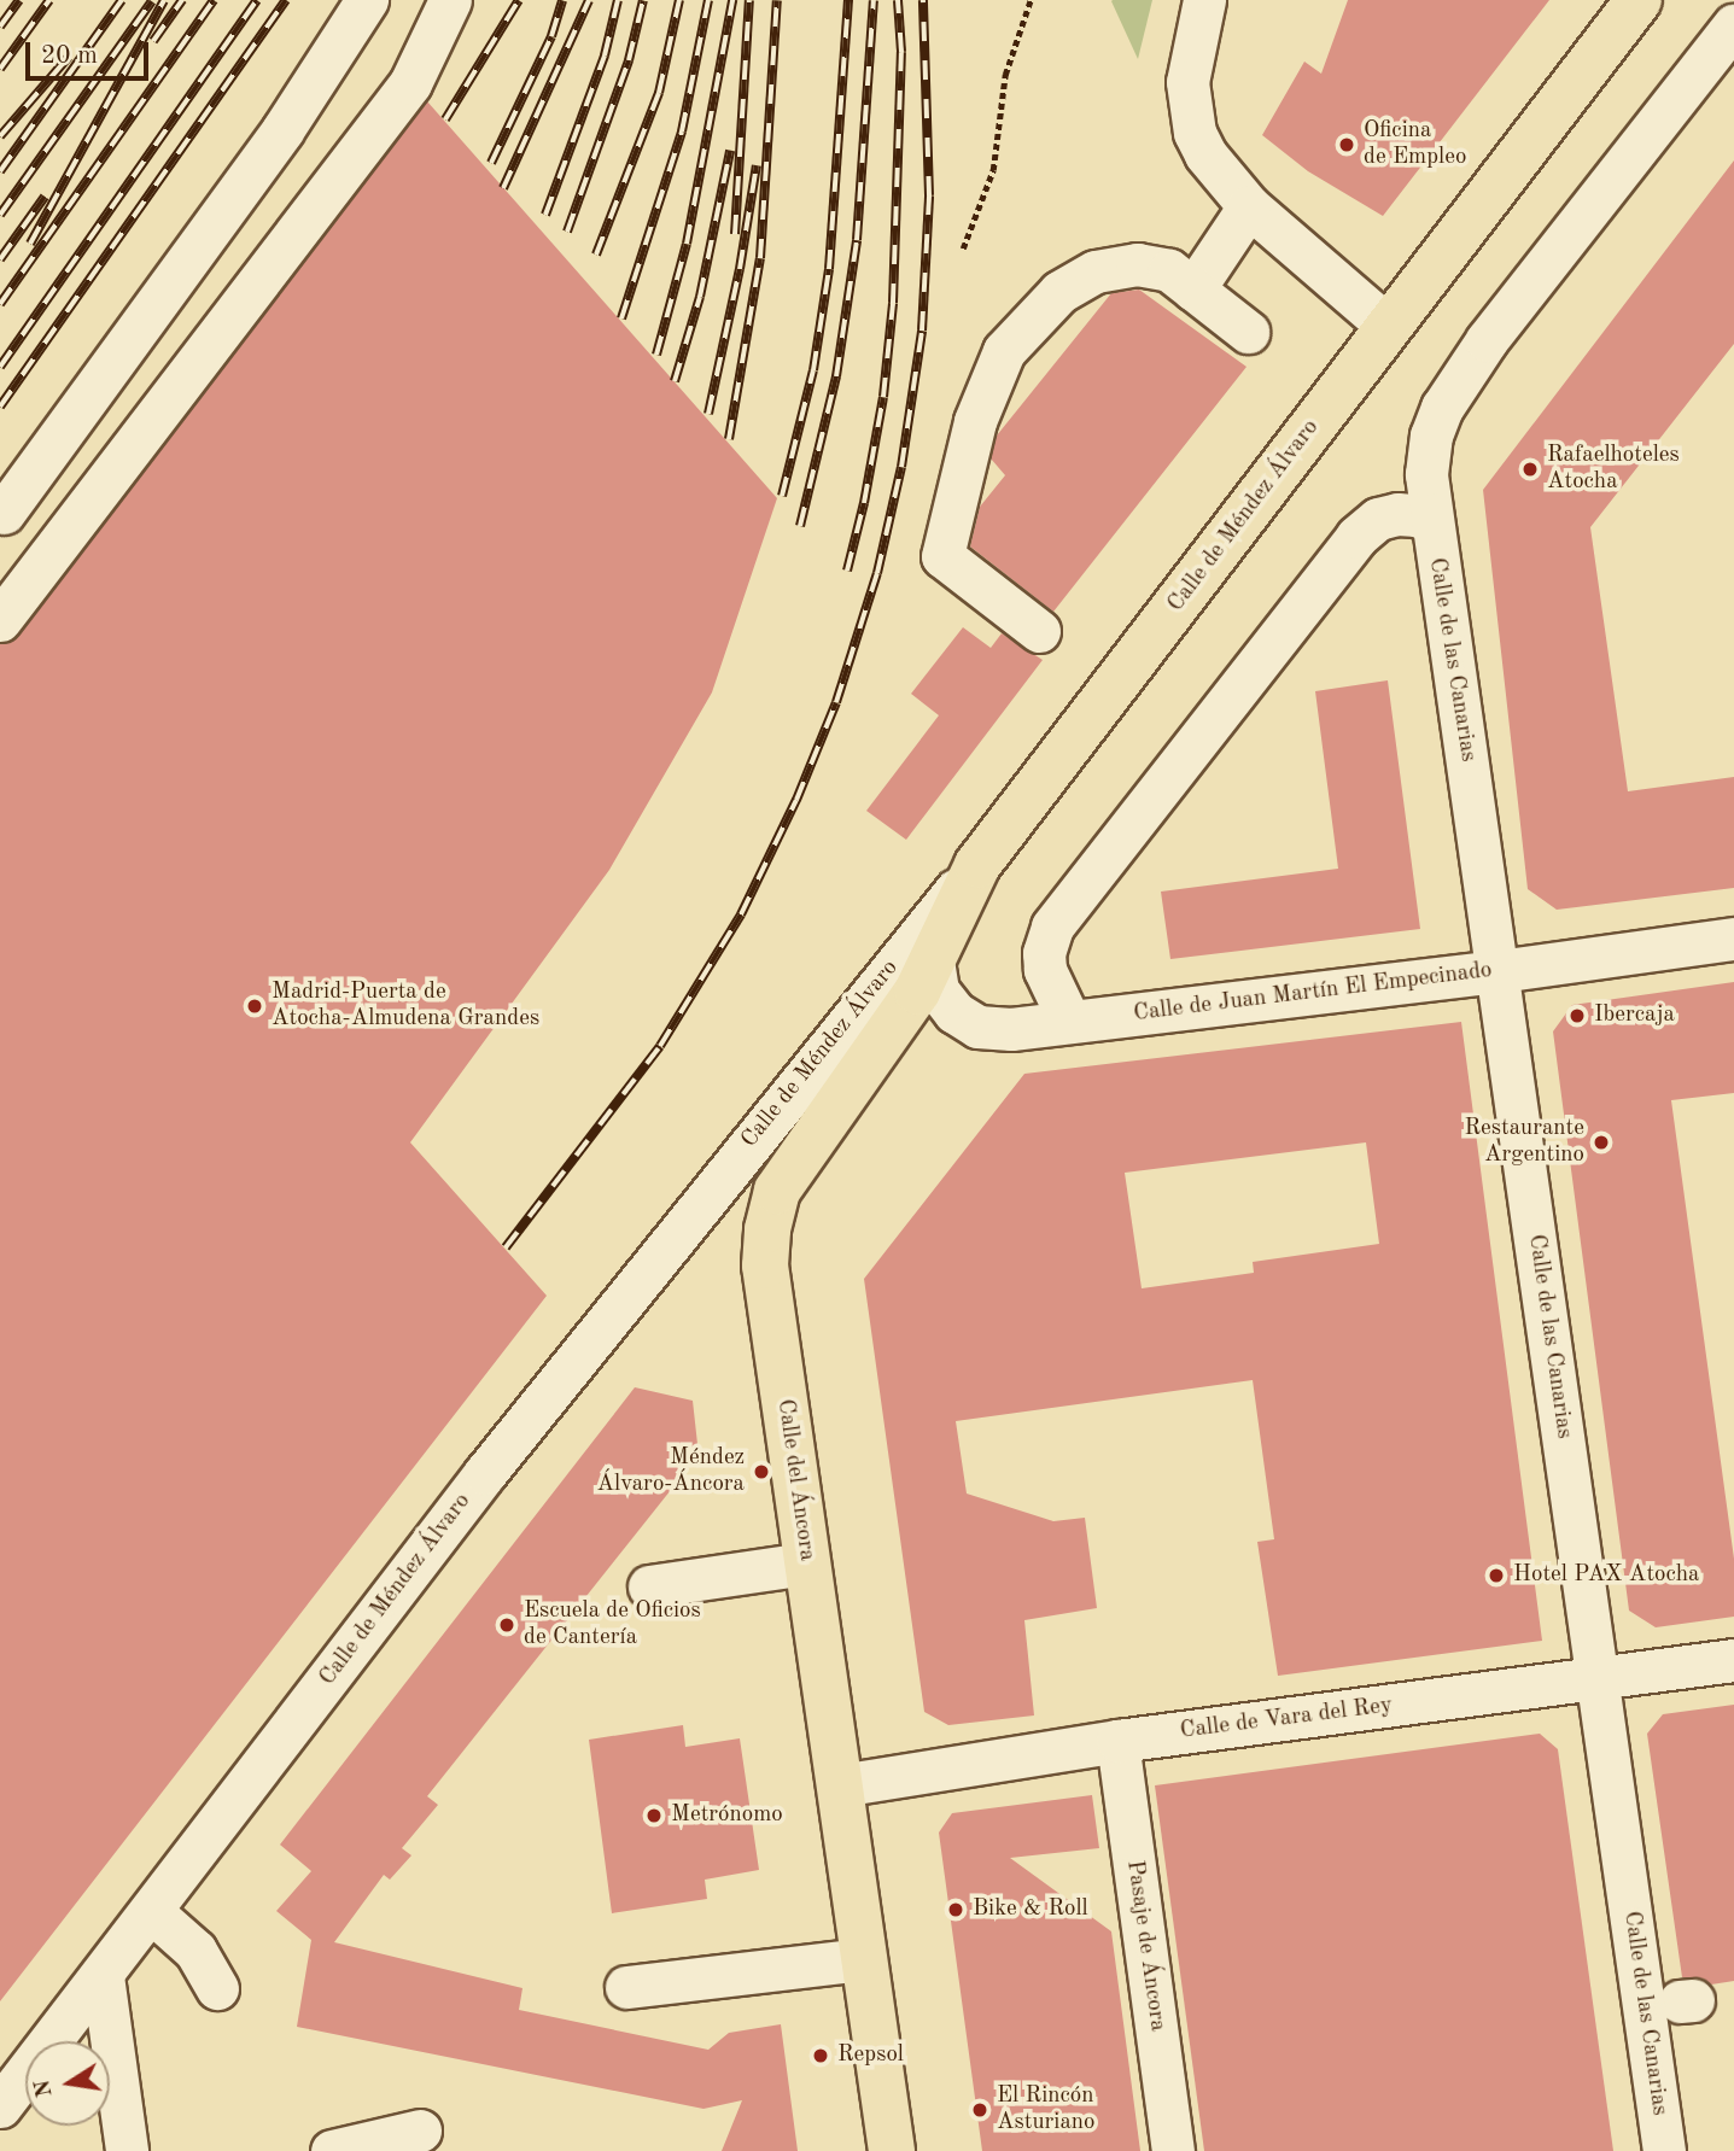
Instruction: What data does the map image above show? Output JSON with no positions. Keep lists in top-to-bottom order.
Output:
{
  "streets": {
    "main road": ["Calle de Méndez Álvaro", "Calle del Áncora"],
    "street": [
      "Calle de las Canarias",
      "Calle de Juan Martín El Empecinado",
      "Calle de Vara del Rey",
      "Pasaje de Áncora"
    ]
  },
  "crossings": [
    ["Calle de Méndez Álvaro", "Calle del Áncora"],
    ["Calle de las Canarias", "Calle de Juan Martín El Empecinado"],
    ["Calle de las Canarias", "Calle de Vara del Rey"],
    ["Calle de Juan Martín El Empecinado", "Calle del Áncora"],
    ["Calle del Áncora", "Calle de Vara del Rey"],
    ["Calle de Vara del Rey", "Pasaje de Áncora"]
  ],
  "places": [
    "Oficina de Empleo",
    "Rafaelhoteles Atocha",
    "Madrid-Puerta de Atocha-Almudena Grandes",
    "Ibercaja",
    "Restaurante Argentino",
    "Méndez Álvaro-Áncora",
    "Hotel PAX Atocha",
    "Escuela de Oficios de Cantería",
    "Metrónomo",
    "Bike & Roll",
    "Repsol",
    "El Rincón Asturiano"
  ],
  "scale_bar": "20 m",
  "north": "left"
}
